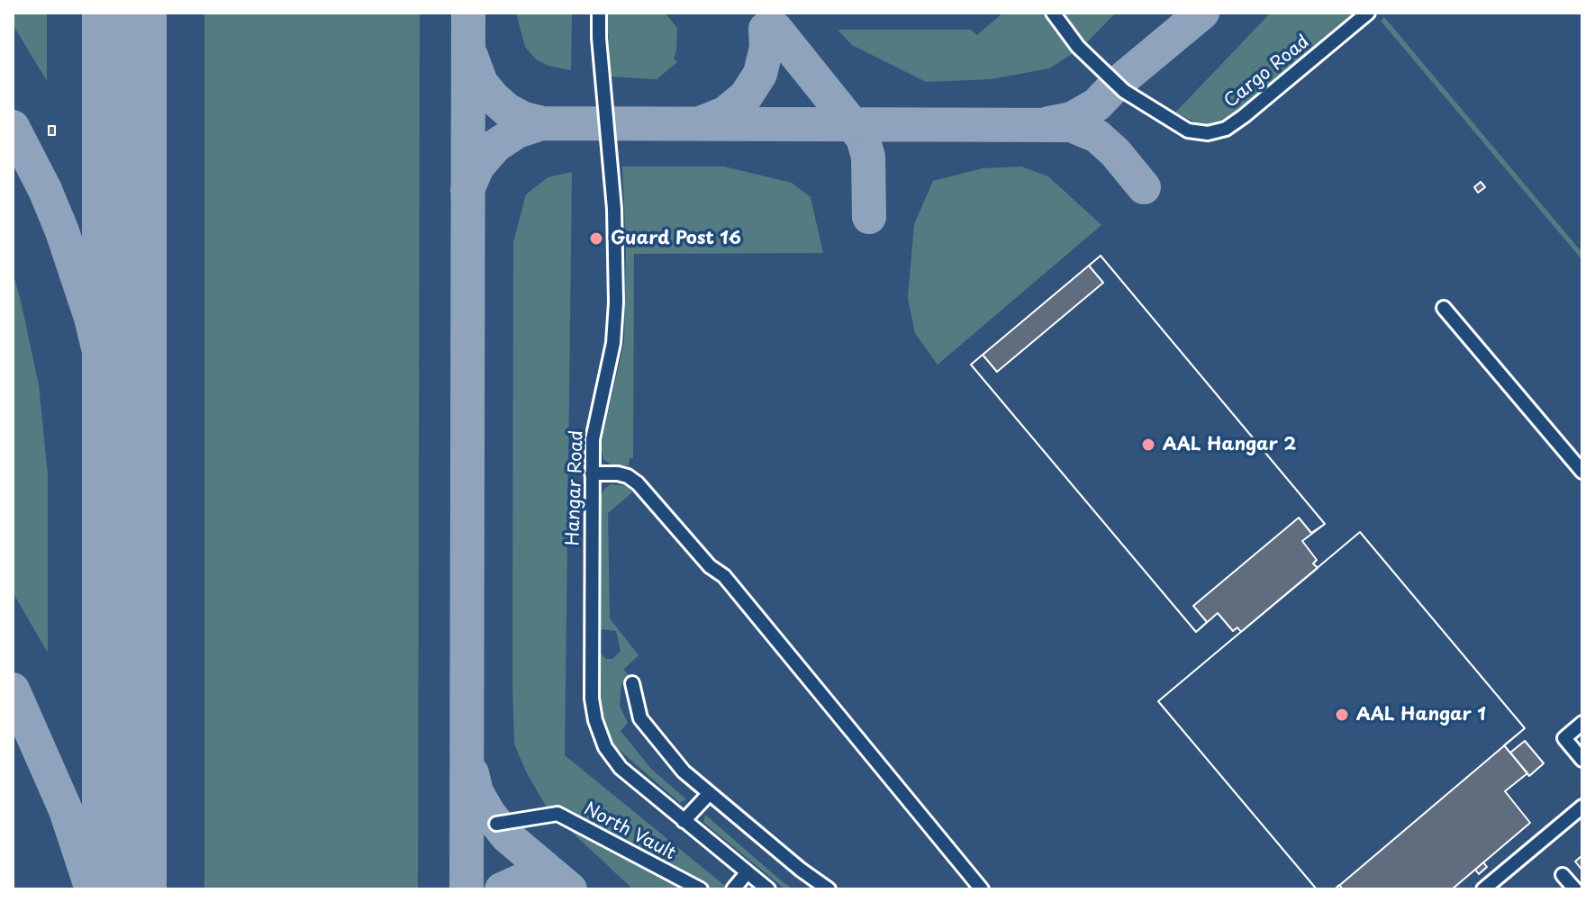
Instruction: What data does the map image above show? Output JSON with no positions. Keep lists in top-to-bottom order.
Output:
{
  "streets": {
    "street": ["Cargo Road", "Hangar Road", "North Vault"]
  },
  "places": ["Guard Post 16", "AAL Hangar 2", "AAL Hangar 1"]
}
